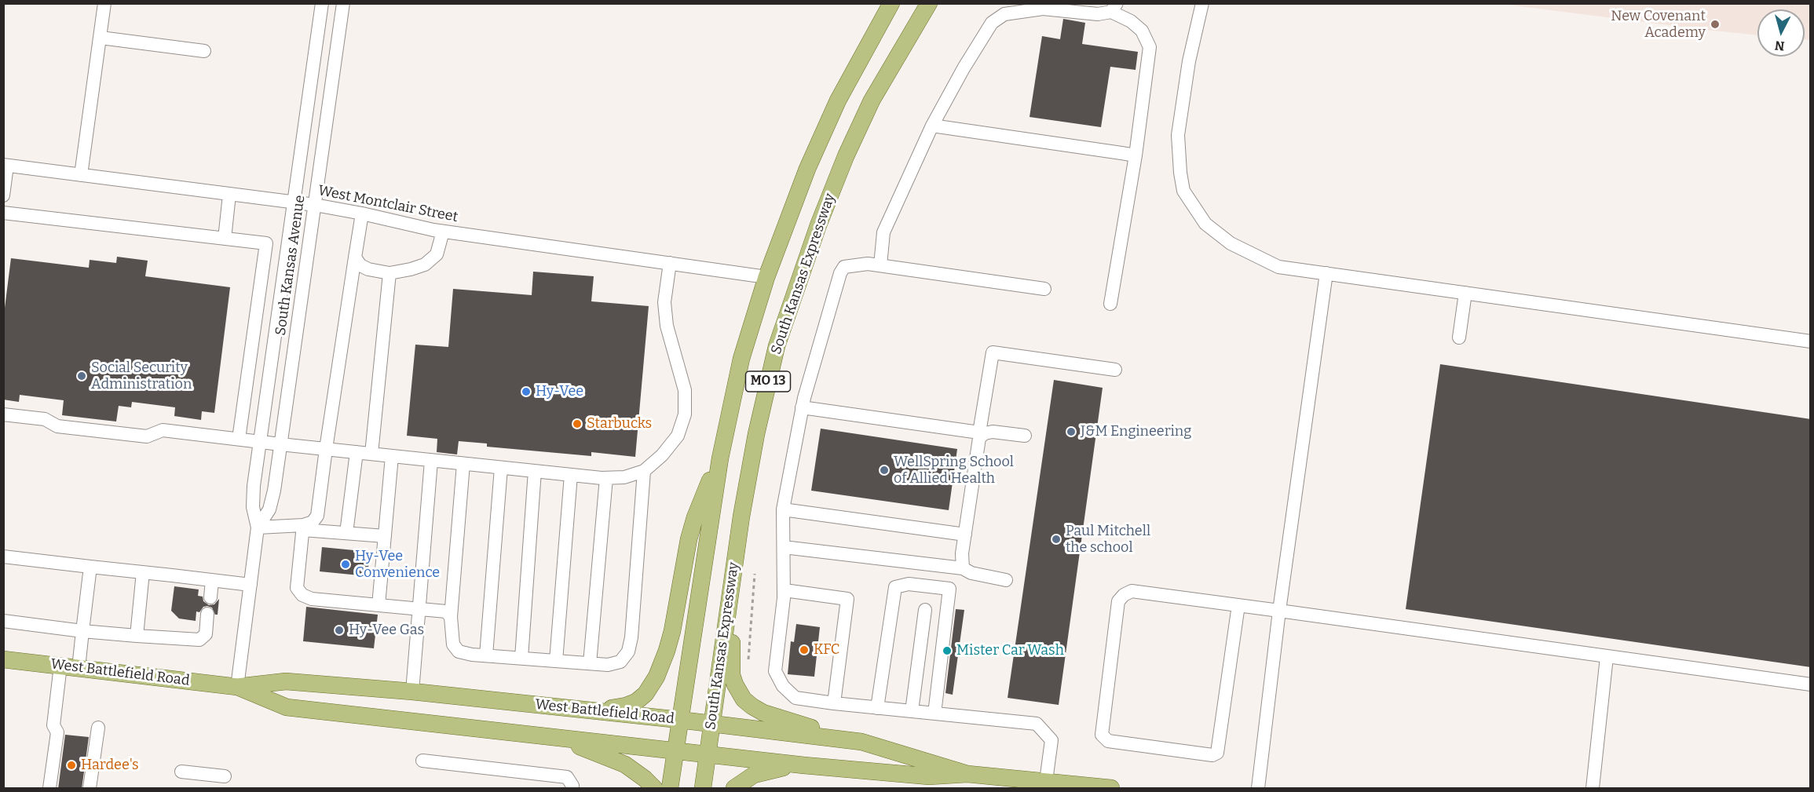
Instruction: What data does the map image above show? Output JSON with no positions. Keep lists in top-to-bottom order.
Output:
{
  "streets": {
    "main road": ["South Kansas Expressway", "MO 13", "West Battlefield Road"],
    "street": ["West Montclair Street", "South Kansas Avenue"]
  },
  "crossings": [
    ["West Montclair Street", "South Kansas Avenue"],
    ["West Montclair Street", "MO 13"],
    ["South Kansas Avenue", "West Battlefield Road"],
    ["South Kansas Expressway", "West Battlefield Road"],
    ["MO 13", "West Battlefield Road"]
  ],
  "places": [
    "New Covenant Academy",
    "Social Security Administration",
    "Hy-Vee",
    "Starbucks",
    "J&M Engineering",
    "WellSpring School of Allied Health",
    "Paul Mitchell the school",
    "Hy-Vee Convenience",
    "Hy-Vee Gas",
    "KFC",
    "Mister Car Wash",
    "Hardee's"
  ],
  "north": "bottom"
}
